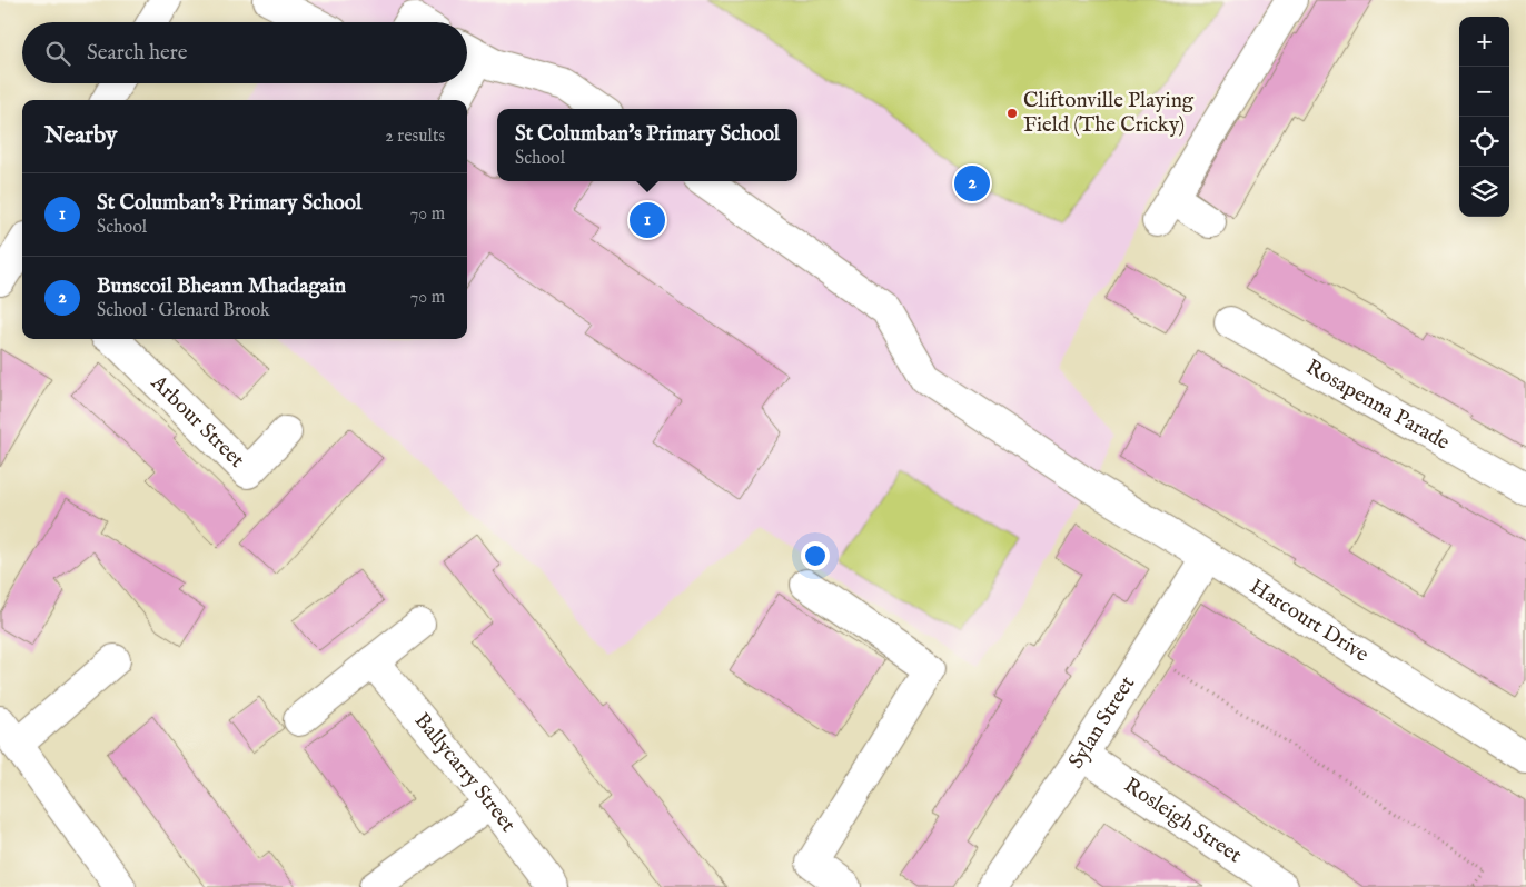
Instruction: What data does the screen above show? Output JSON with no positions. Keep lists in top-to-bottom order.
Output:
{
  "streets": {
    "street": [
      "Rosapenna Parade",
      "Arbour Street",
      "Harcourt Drive",
      "Sylan Street",
      "Ballycarry Street",
      "Rosleigh Street"
    ]
  },
  "crossings": [
    ["Harcourt Drive", "Sylan Street"],
    ["Sylan Street", "Rosleigh Street"]
  ],
  "places": ["Cliftonville Playing Field (The Cricky)"],
  "page": {
    "map_buttons": ["+", "−"],
    "search": "Search here",
    "heading": ["Nearby", "2 results"],
    "popup": ["St Columban's Primary School", "School"],
    "pins": ["2", "1"],
    "list": [
      {
        "mark": "1",
        "name": "St Columban's Primary School",
        "note": "School",
        "value": "70 m"
      },
      {
        "mark": "2",
        "name": "Bunscoil Bheann Mhadagain",
        "note": "School · Glenard Brook",
        "value": "70 m"
      }
    ]
  }
}
